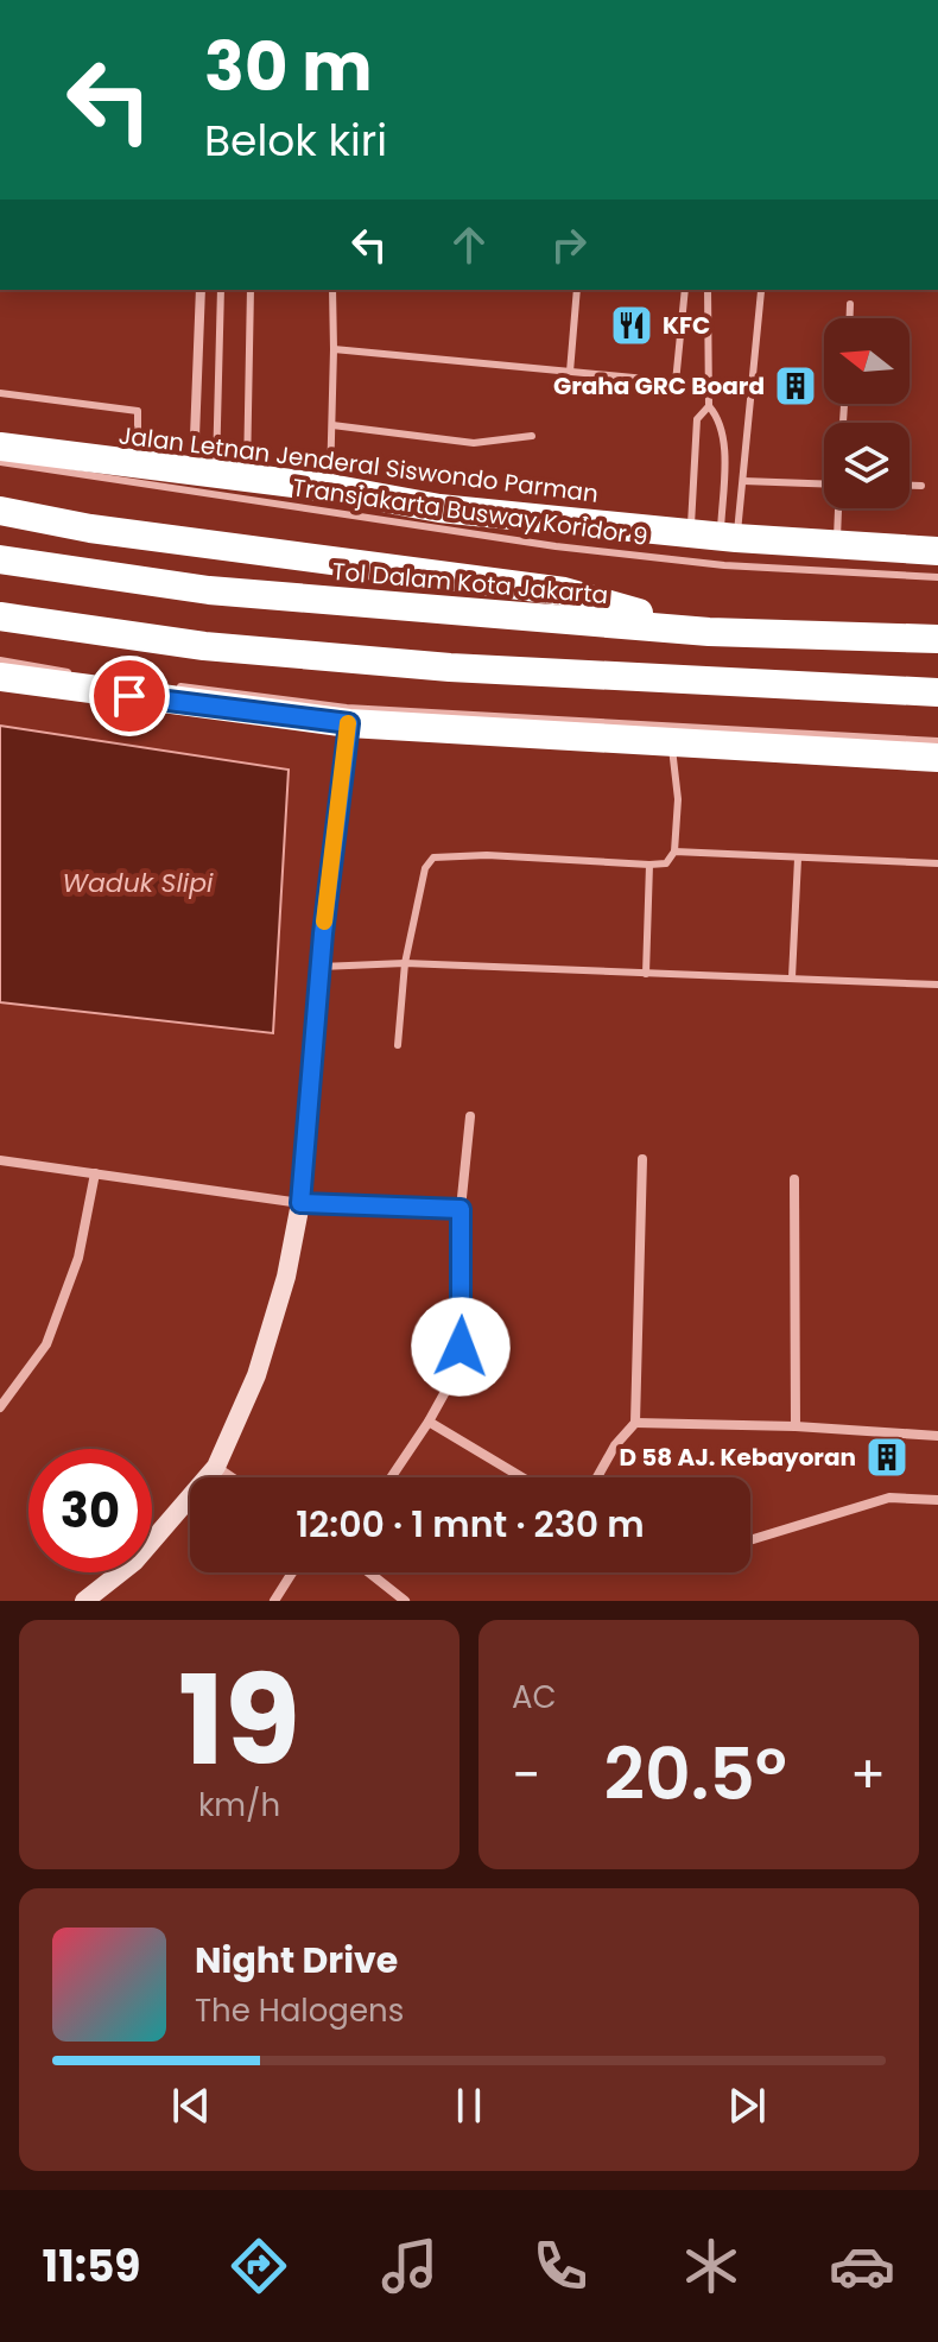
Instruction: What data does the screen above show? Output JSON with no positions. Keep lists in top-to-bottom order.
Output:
{
  "streets": {
    "highway": ["Jalan Letnan Jenderal Siswondo Parman", "Tol Dalam Kota Jakarta"],
    "lane": ["Transjakarta Busway Koridor 9"]
  },
  "water": ["Waduk Slipi"],
  "places": {
    "restaurant": ["KFC"],
    "building": ["Graha GRC Board", "D 58 AJ. Kebayoran"]
  },
  "north": "left",
  "page": {
    "turn": ["30 m", "Belok kiri"],
    "limit": "30",
    "trip": "12:00 · 1 mnt · 230 m",
    "tile": [
      ["19", "km/h"],
      "AC"
    ],
    "heat": ["−", "20.5°", "+"],
    "song": ["Night Drive", "The Halogens"],
    "tabs": "11:59"
  }
}
